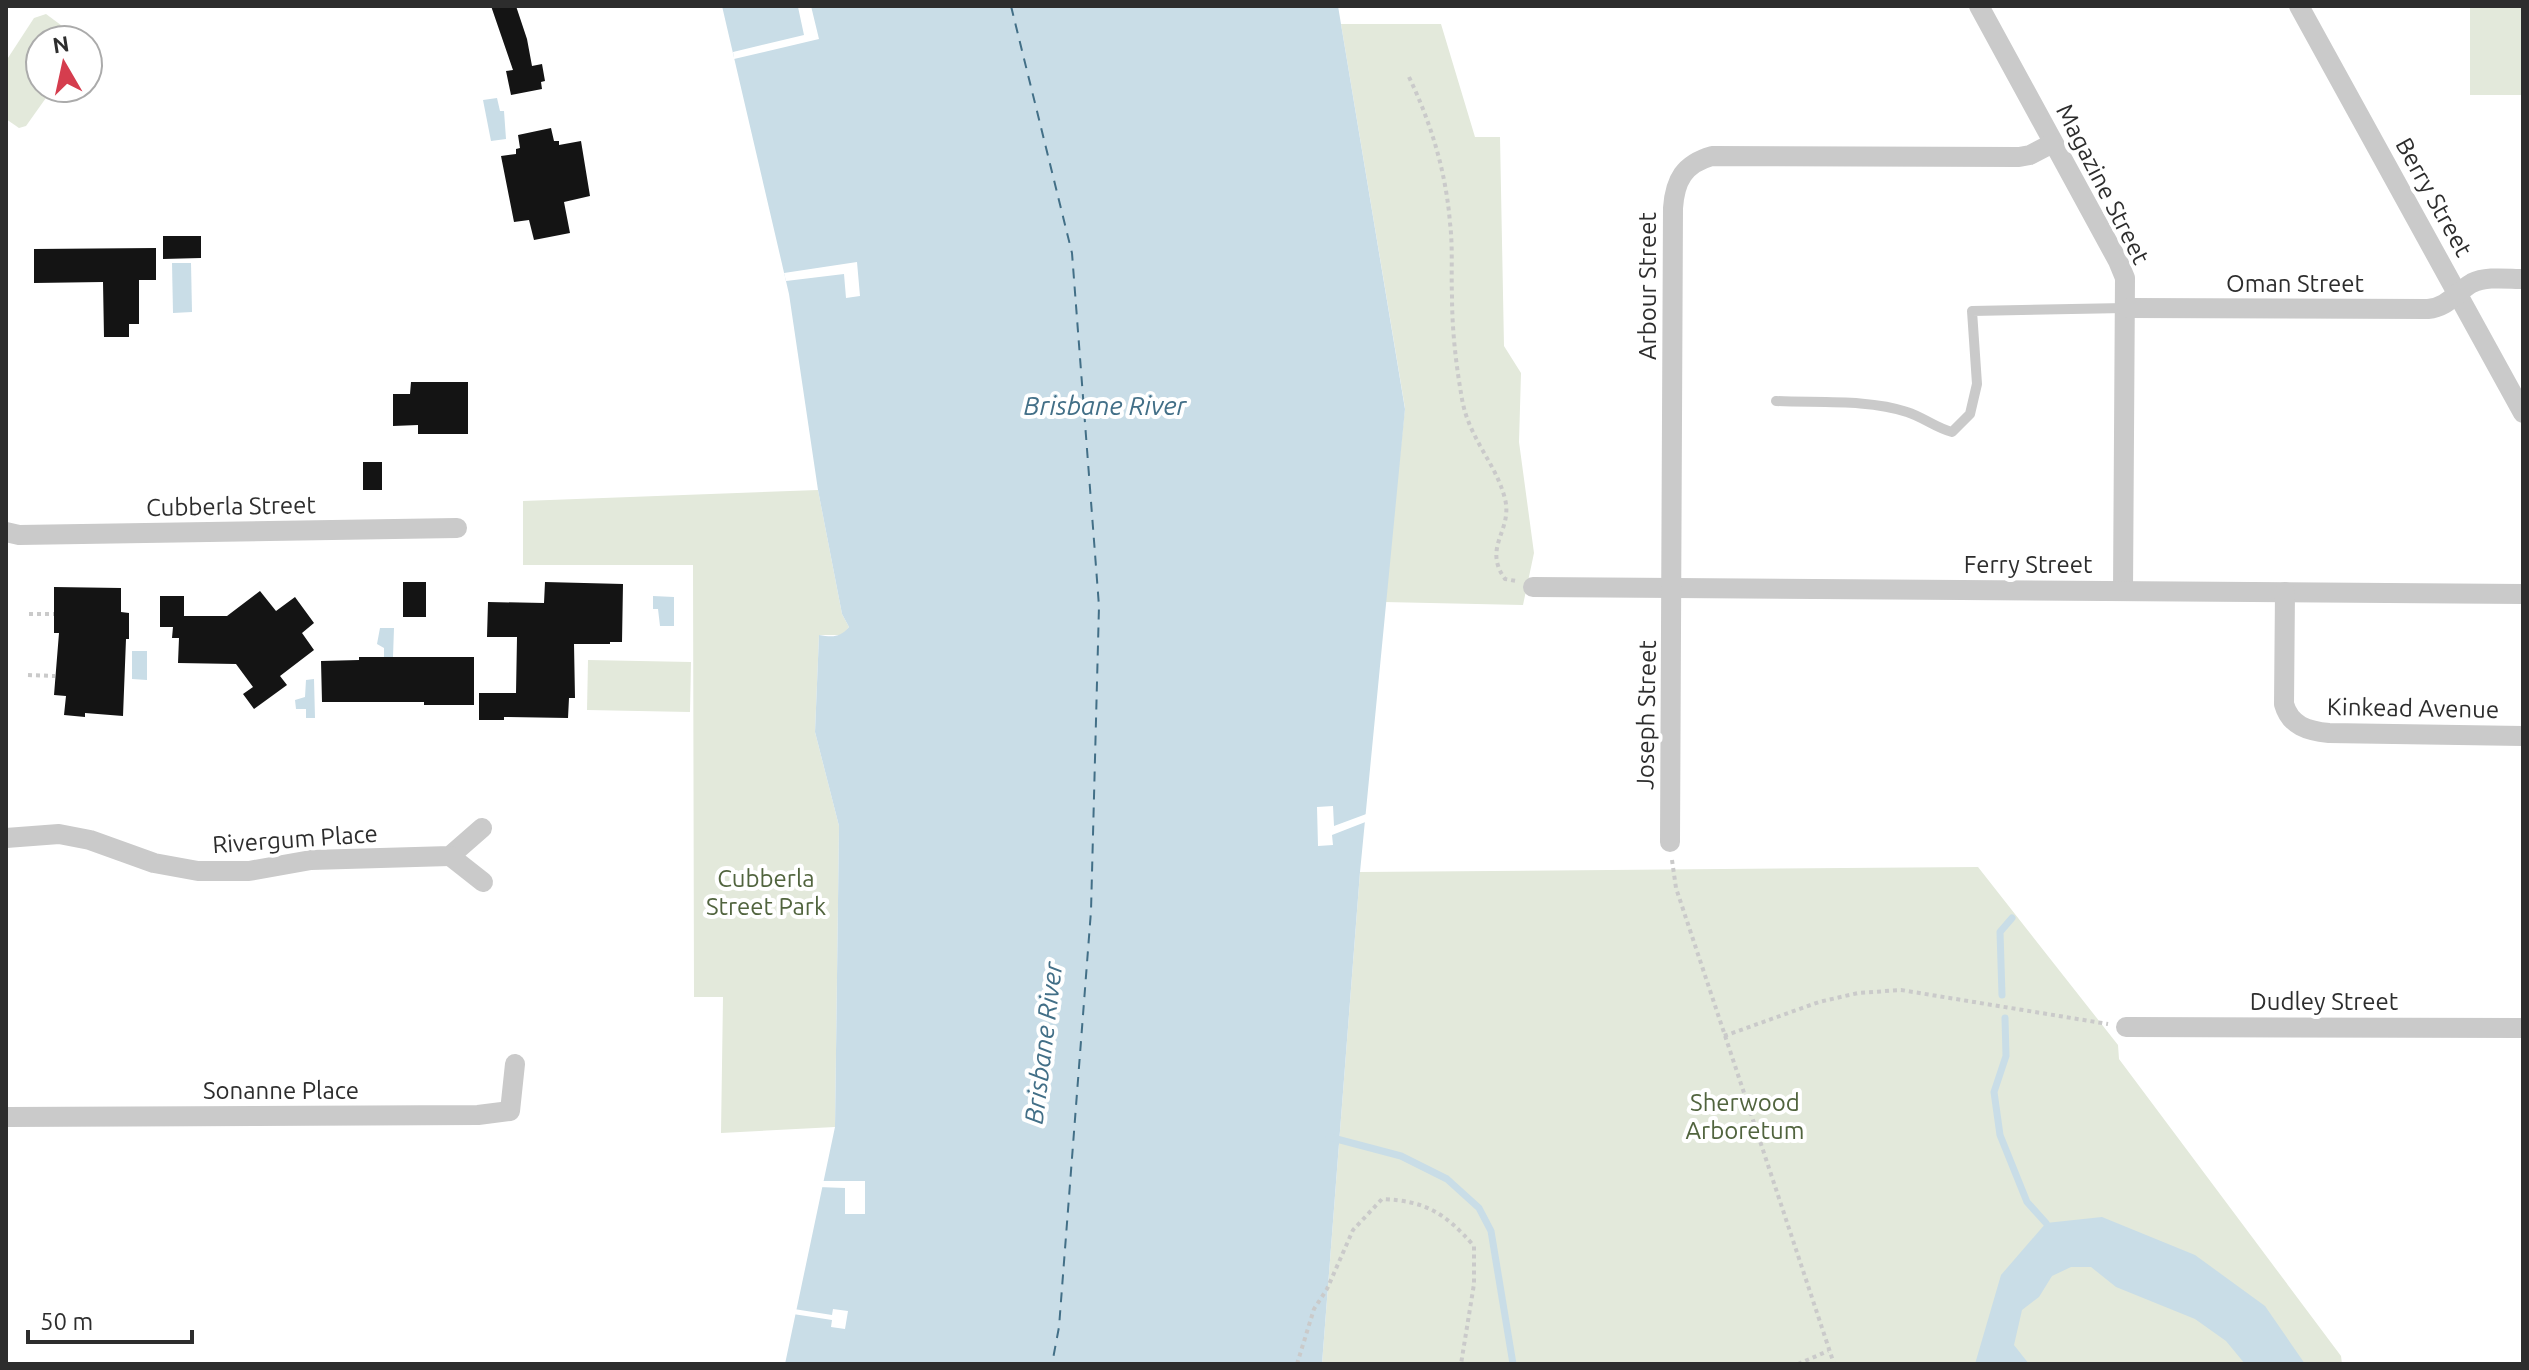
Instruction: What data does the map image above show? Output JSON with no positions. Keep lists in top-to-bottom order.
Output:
{
  "streets": {
    "street": [
      "Magazine Street",
      "Berry Street",
      "Oman Street",
      "Arbour Street",
      "Cubberla Street",
      "Ferry Street",
      "Kinkead Avenue",
      "Joseph Street",
      "Rivergum Place",
      "Dudley Street",
      "Sonanne Place"
    ]
  },
  "crossings": [
    ["Magazine Street", "Oman Street"],
    ["Magazine Street", "Arbour Street"],
    ["Magazine Street", "Ferry Street"],
    ["Berry Street", "Oman Street"],
    ["Arbour Street", "Ferry Street"],
    ["Arbour Street", "Joseph Street"],
    ["Ferry Street", "Kinkead Avenue"],
    ["Ferry Street", "Joseph Street"]
  ],
  "water": ["Brisbane River"],
  "parks": ["Cubberla Street Park", "Sherwood Arboretum"],
  "scale_bar": "50 m",
  "north": "top"
}
